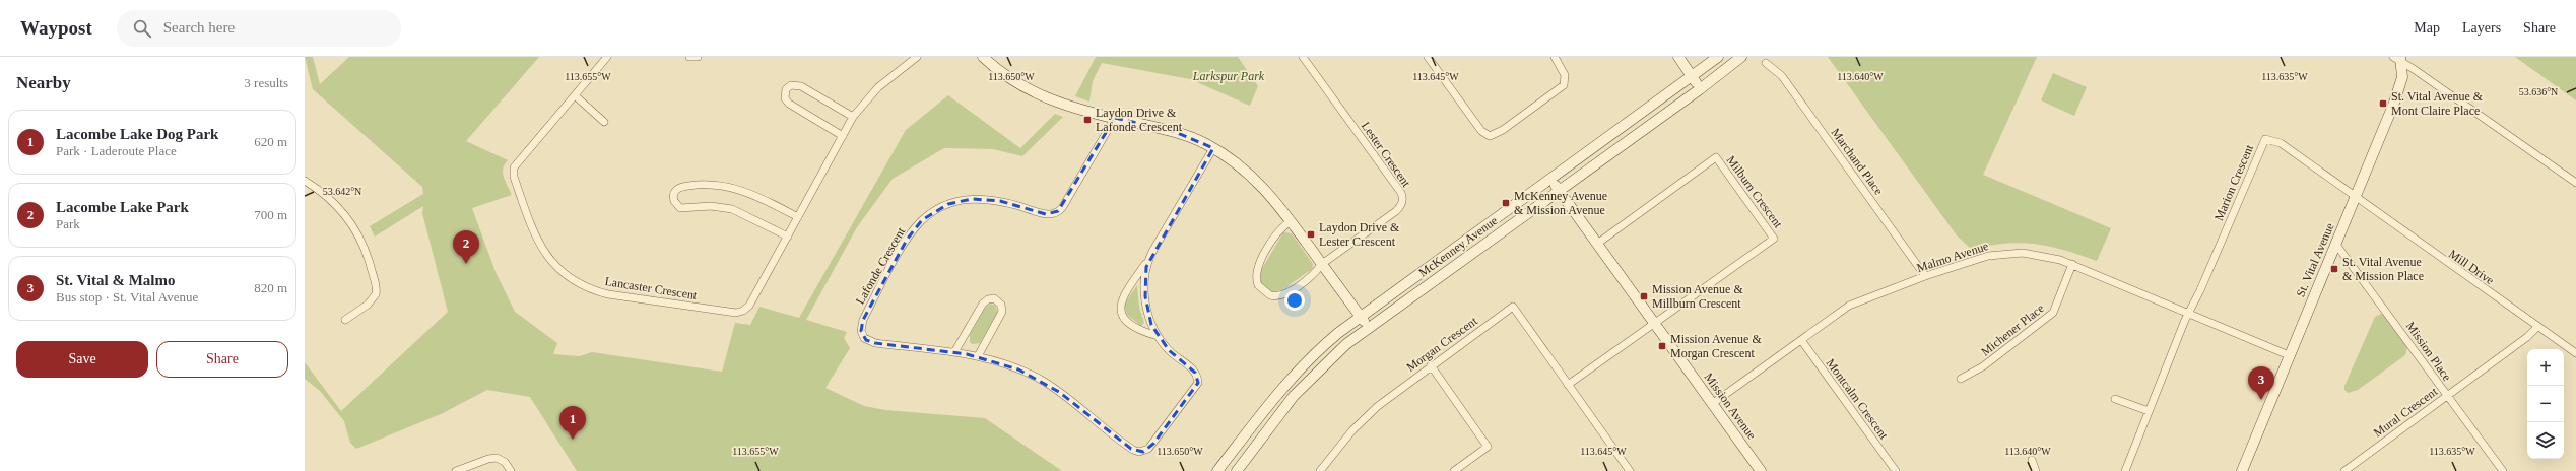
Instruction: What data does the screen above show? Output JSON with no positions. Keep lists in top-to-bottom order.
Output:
{
  "streets": {
    "street": [
      "Lester Crescent",
      "Marchand Place",
      "Marion Crescent",
      "Milburn Crescent",
      "McKenney Avenue",
      "Malmo Avenue",
      "St. Vital Avenue",
      "Lafonde Crescent",
      "Mill Drive",
      "Lancaster Crescent",
      "Michener Place",
      "Morgan Crescent",
      "Mission Place",
      "Montcalm Crescent",
      "Mission Avenue",
      "Mural Crescent"
    ]
  },
  "crossings": [
    ["Marchand Place", "Malmo Avenue"],
    ["Marion Crescent", "Malmo Avenue"],
    ["Marion Crescent", "St. Vital Avenue"],
    ["Marion Crescent", "Mill Drive"],
    ["Milburn Crescent", "Mission Avenue"],
    ["McKenney Avenue", "Mission Avenue"],
    ["Malmo Avenue", "St. Vital Avenue"],
    ["Malmo Avenue", "Michener Place"],
    ["Malmo Avenue", "Montcalm Crescent"],
    ["Malmo Avenue", "Mission Avenue"],
    ["St. Vital Avenue", "Mill Drive"],
    ["St. Vital Avenue", "Mission Place"],
    ["Mill Drive", "Mural Crescent"],
    ["Mission Place", "Mural Crescent"]
  ],
  "parks": ["Larkspur Park"],
  "places": {
    "transit": [
      "St. Vital Avenue & Mont Claire Place",
      "Laydon Drive & Lafonde Crescent",
      "McKenney Avenue & Mission Avenue",
      "Laydon Drive & Lester Crescent",
      "St. Vital Avenue & Mission Place",
      "Mission Avenue & Millburn Crescent",
      "Mission Avenue & Morgan Crescent"
    ]
  },
  "page": {
    "header": "Waypost",
    "search": "Search here",
    "nav": ["Map", "Layers", "Share"],
    "heading": ["Nearby", "3 results"],
    "list": [
      {
        "mark": "1",
        "name": "Lacombe Lake Dog Park",
        "note": "Park · Laderoute Place",
        "value": "620 m"
      },
      {
        "mark": "2",
        "name": "Lacombe Lake Park",
        "note": "Park",
        "value": "700 m"
      },
      {
        "mark": "3",
        "name": "St. Vital & Malmo",
        "note": "Bus stop · St. Vital Avenue",
        "value": "820 m"
      }
    ],
    "pins": ["2", "3", "1"],
    "buttons": ["Save", "Share"],
    "map_buttons": ["+", "−"]
  },
  "coordinates": [
    "113.655°W",
    "113.650°W",
    "113.645°W",
    "113.640°W",
    "113.635°W",
    "53.636°N",
    "53.642°N"
  ]
}
